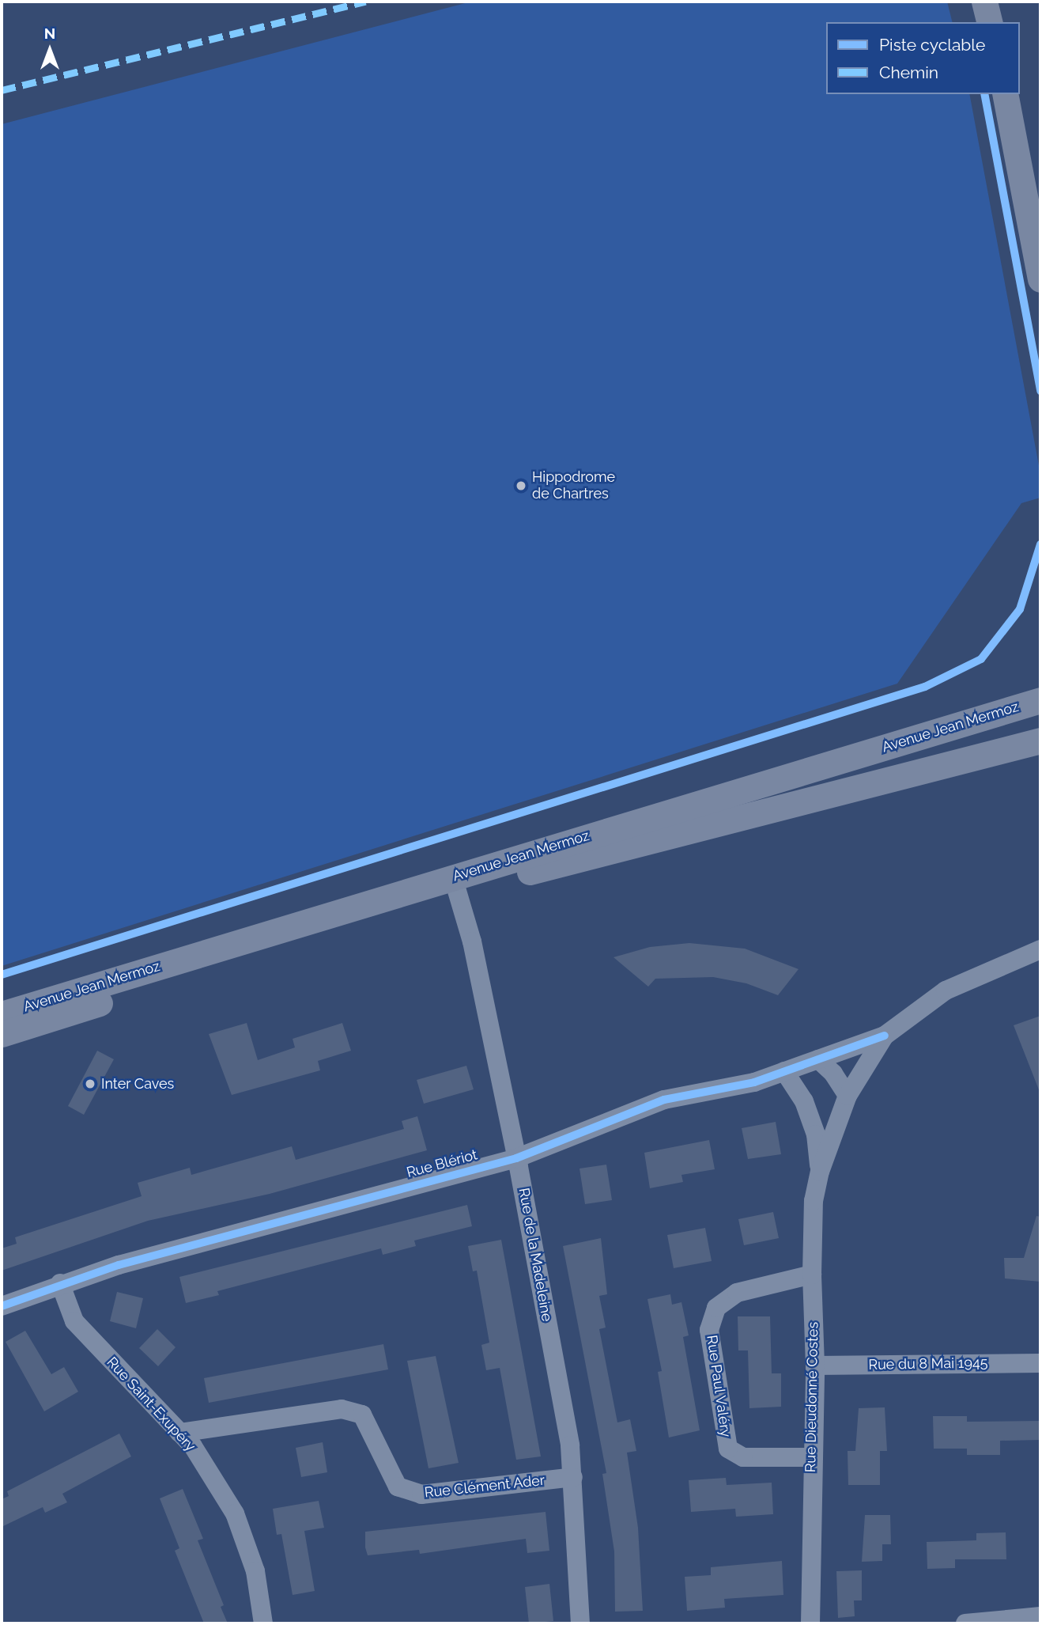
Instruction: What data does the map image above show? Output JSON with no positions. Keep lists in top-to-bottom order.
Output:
{
  "streets": {
    "main road": ["Avenue Jean Mermoz"],
    "street": [
      "Rue Blériot",
      "Rue de la Madeleine",
      "Rue du 8 Mai 1945",
      "Rue Paul Valéry",
      "Rue Dieudonné Costes",
      "Rue Saint-Exupéry",
      "Rue Clément Ader"
    ]
  },
  "crossings": [
    ["Avenue Jean Mermoz", "Rue de la Madeleine"],
    ["Rue Blériot", "Rue de la Madeleine"],
    ["Rue Blériot", "Rue Dieudonné Costes"],
    ["Rue Blériot", "Rue Saint-Exupéry"],
    ["Rue de la Madeleine", "Rue Clément Ader"],
    ["Rue du 8 Mai 1945", "Rue Dieudonné Costes"],
    ["Rue Paul Valéry", "Rue Dieudonné Costes"],
    ["Rue Saint-Exupéry", "Rue Clément Ader"]
  ],
  "places": ["Hippodrome de Chartres", "Inter Caves"],
  "legend": ["Piste cyclable", "Chemin"],
  "north": "top"
}
